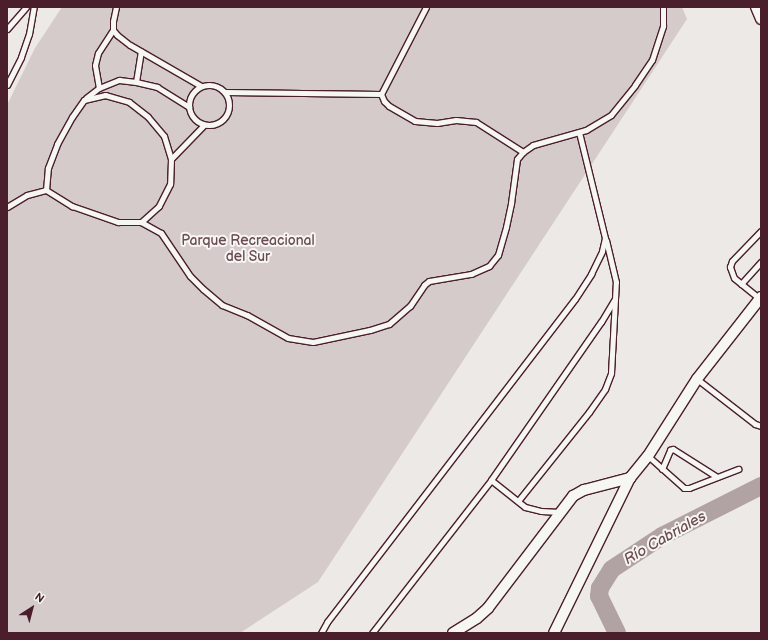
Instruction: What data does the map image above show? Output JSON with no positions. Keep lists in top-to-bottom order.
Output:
{
  "water": ["Río Cabriales"],
  "parks": ["Parque Recreacional del Sur"],
  "north": "top right"
}
